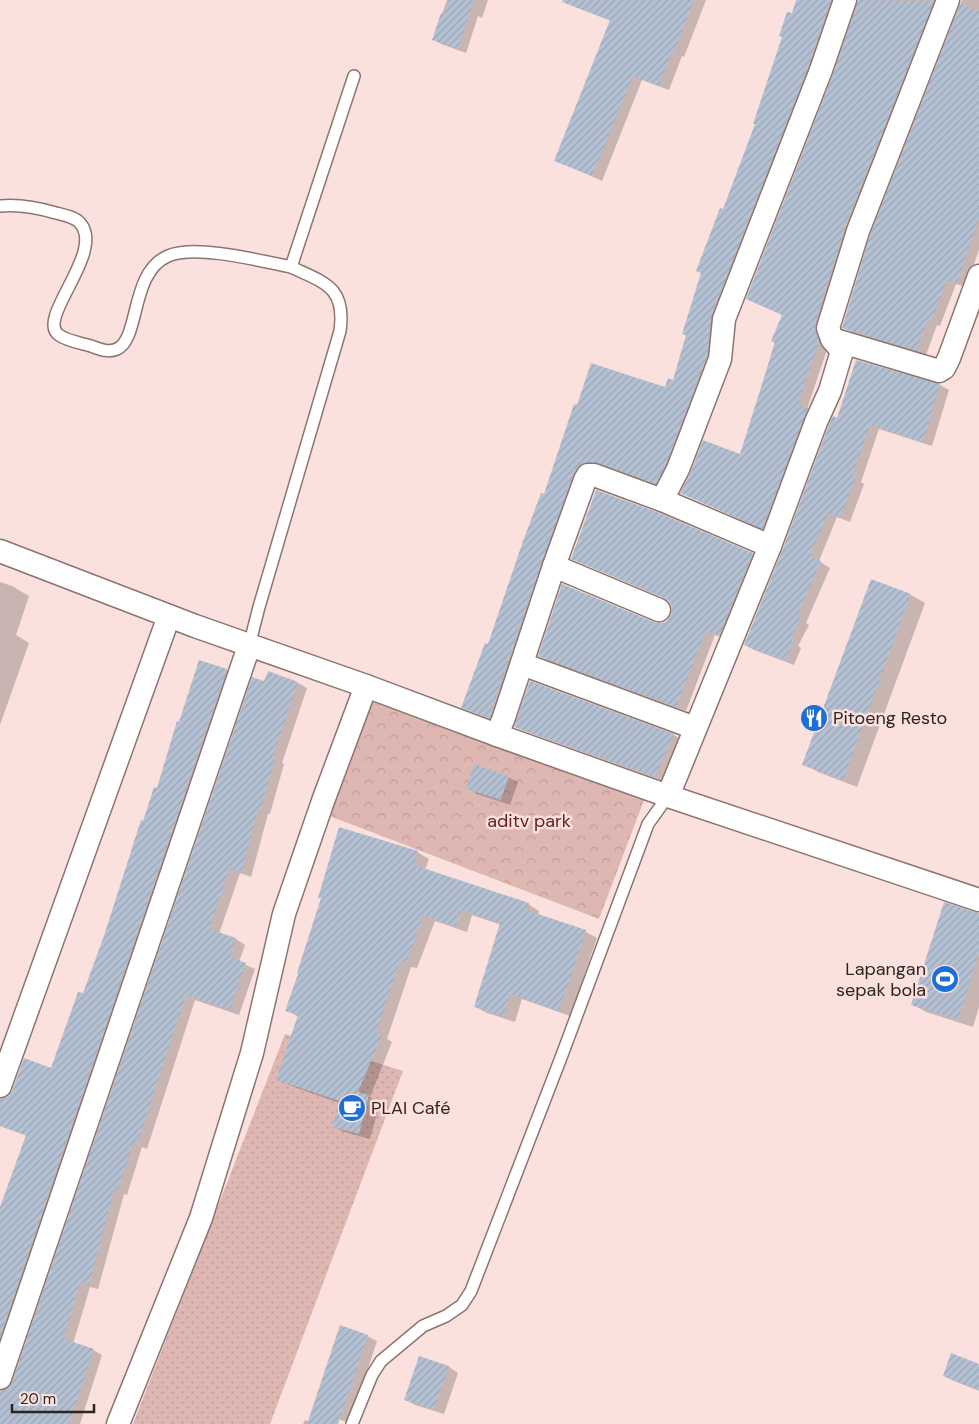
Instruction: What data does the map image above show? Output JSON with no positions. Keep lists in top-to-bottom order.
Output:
{
  "parks": ["aditv park"],
  "places": {
    "restaurant": ["Pitoeng Resto"],
    "sports": ["Lapangan sepak bola"],
    "cafe": ["PLAI Café"]
  },
  "scale_bar": "20 m"
}
